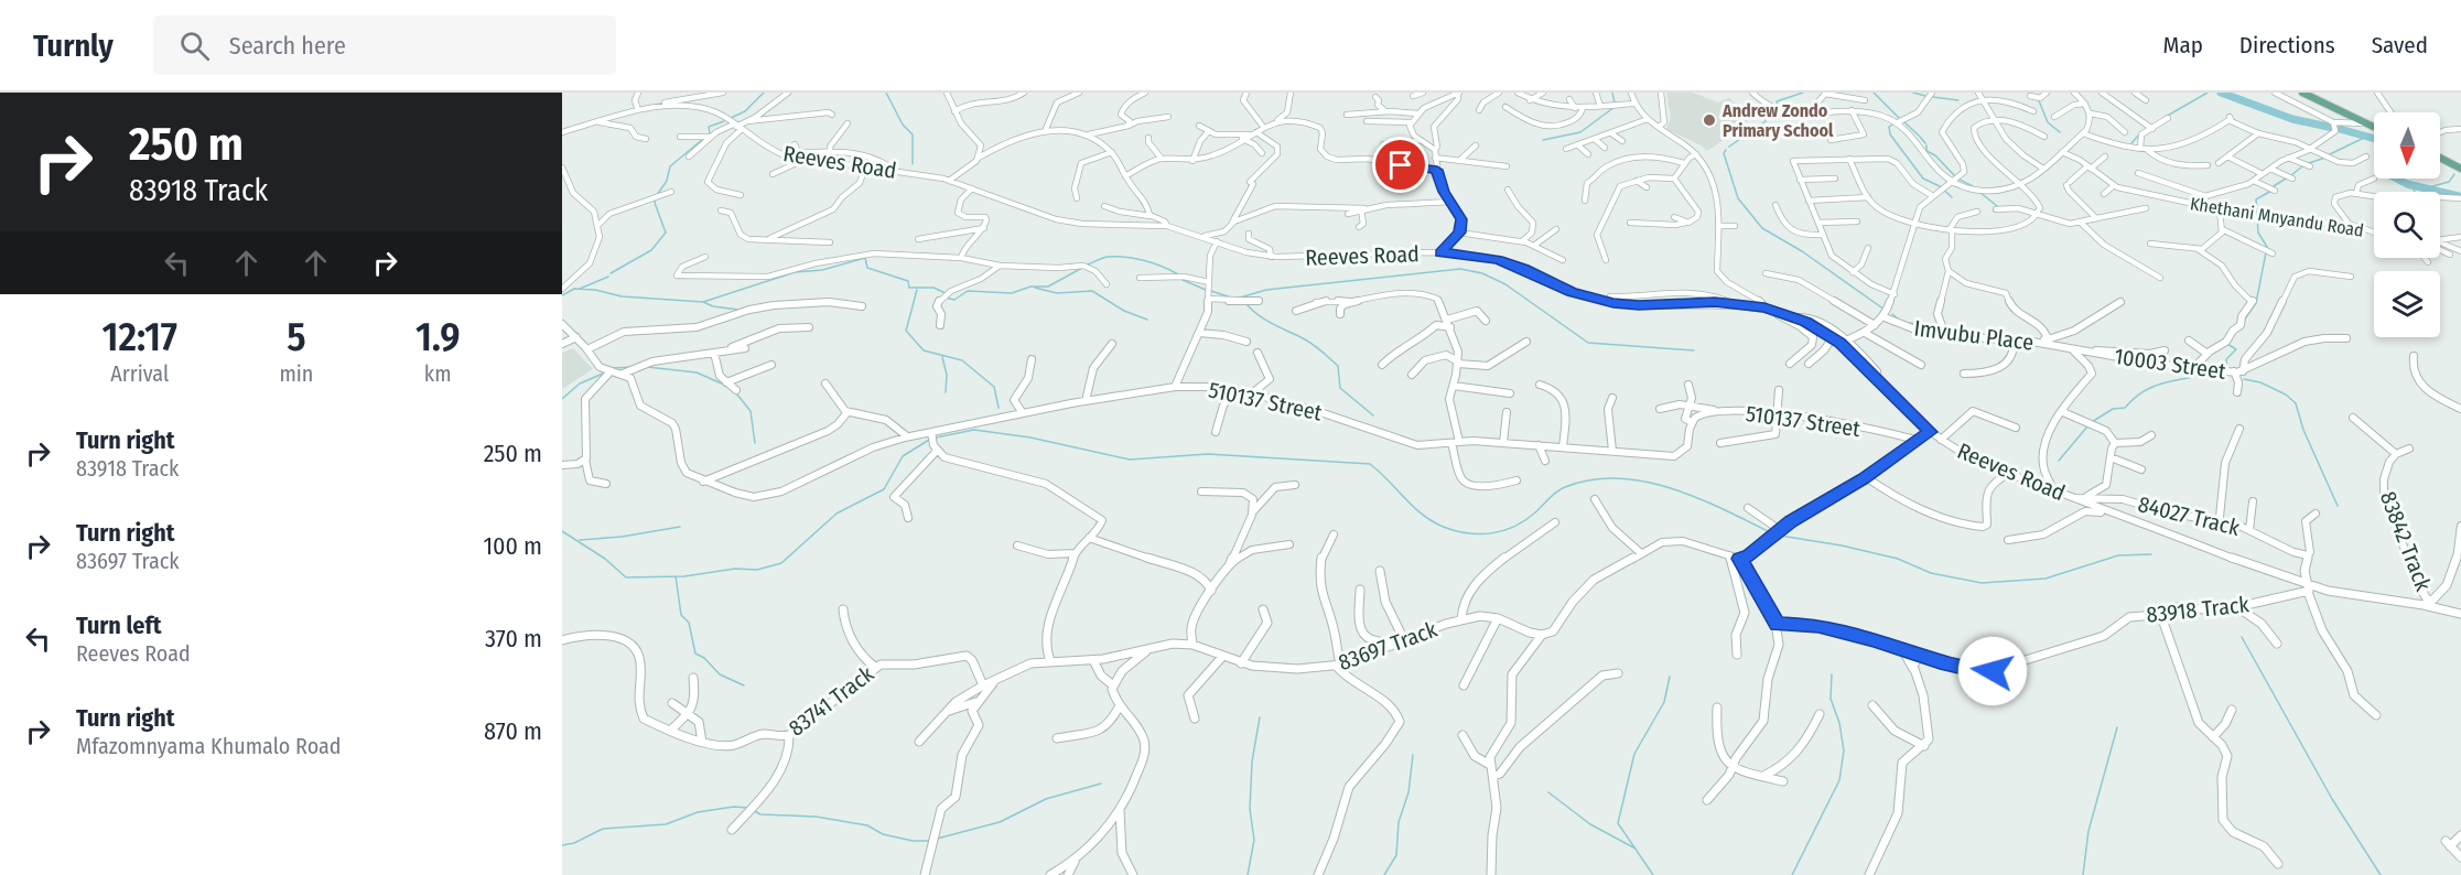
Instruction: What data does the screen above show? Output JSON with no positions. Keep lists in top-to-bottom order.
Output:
{
  "streets": {
    "street": [
      "Reeves Road",
      "Khethani Mnyandu Road",
      "Imvubu Place",
      "10003 Street",
      "510137 Street",
      "84027 Track",
      "83842 Track",
      "83918 Track",
      "83697 Track",
      "83741 Track"
    ]
  },
  "crossings": [
    ["Reeves Road", "84027 Track"],
    ["Reeves Road", "83842 Track"],
    ["Reeves Road", "83918 Track"],
    ["Imvubu Place", "10003 Street"]
  ],
  "places": ["Andrew Zondo Primary School"],
  "north": "bottom",
  "page": {
    "header": "Turnly",
    "search": "Search here",
    "nav": ["Map", "Directions", "Saved"],
    "turn": ["250 m", "83918 Track"],
    "eta": [
      "12:17",
      "Arrival",
      "5",
      "min",
      "1.9",
      "km"
    ],
    "list": [
      {
        "name": "Turn right",
        "note": "83918 Track",
        "value": "250 m"
      },
      {
        "name": "Turn right",
        "note": "83697 Track",
        "value": "100 m"
      },
      {
        "name": "Turn left",
        "note": "Reeves Road",
        "value": "370 m"
      },
      {
        "name": "Turn right",
        "note": "Mfazomnyama Khumalo Road",
        "value": "870 m"
      }
    ]
  }
}
